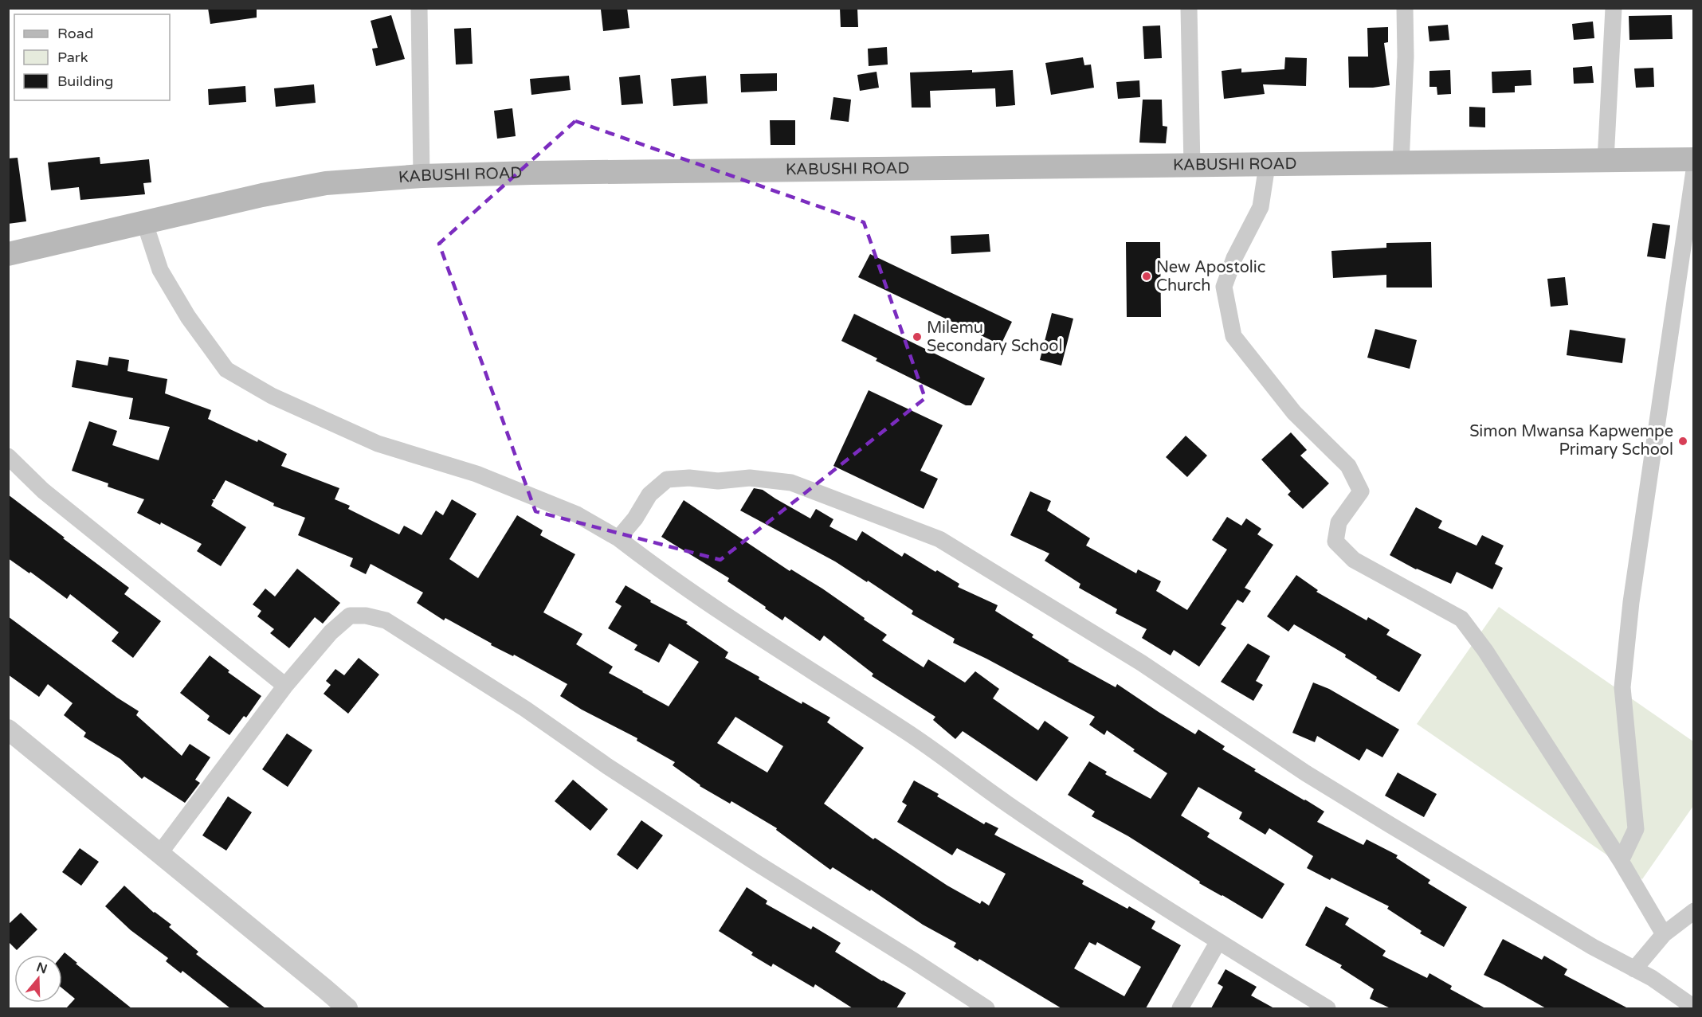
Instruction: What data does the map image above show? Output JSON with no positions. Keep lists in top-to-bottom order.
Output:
{
  "streets": {
    "main road": ["KABUSHI ROAD"]
  },
  "places": ["New Apostolic Church", "Milemu Secondary School", "Simon Mwansa Kapwempe Primary School"],
  "legend": ["Road", "Park", "Building"],
  "north": "top"
}
